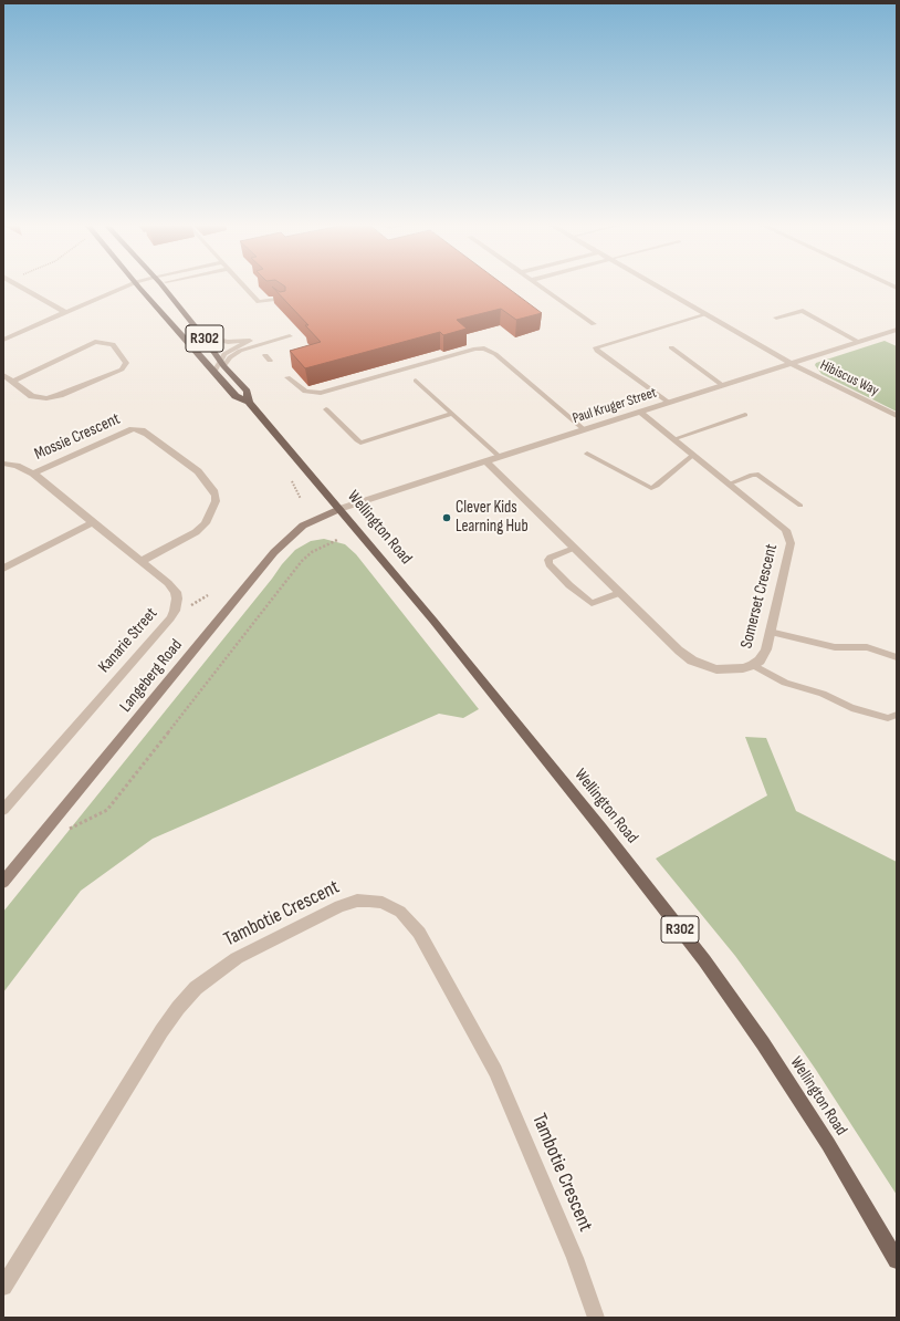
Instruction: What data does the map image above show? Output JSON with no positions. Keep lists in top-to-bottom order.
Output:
{
  "streets": {
    "main road": ["R302", "Wellington Road", "Langeberg Road"],
    "street": [
      "Hibiscus Way",
      "Paul Kruger Street",
      "Mossie Crescent",
      "Somerset Crescent",
      "Kanarie Street",
      "Tambotie Crescent"
    ]
  },
  "crossings": [
    ["Hibiscus Way", "Paul Kruger Street"],
    ["Paul Kruger Street", "Wellington Road"],
    ["Paul Kruger Street", "Somerset Crescent"],
    ["Paul Kruger Street", "Langeberg Road"],
    ["Mossie Crescent", "Kanarie Street"],
    ["Wellington Road", "Langeberg Road"]
  ],
  "places": ["Clever Kids Learning Hub"]
}
